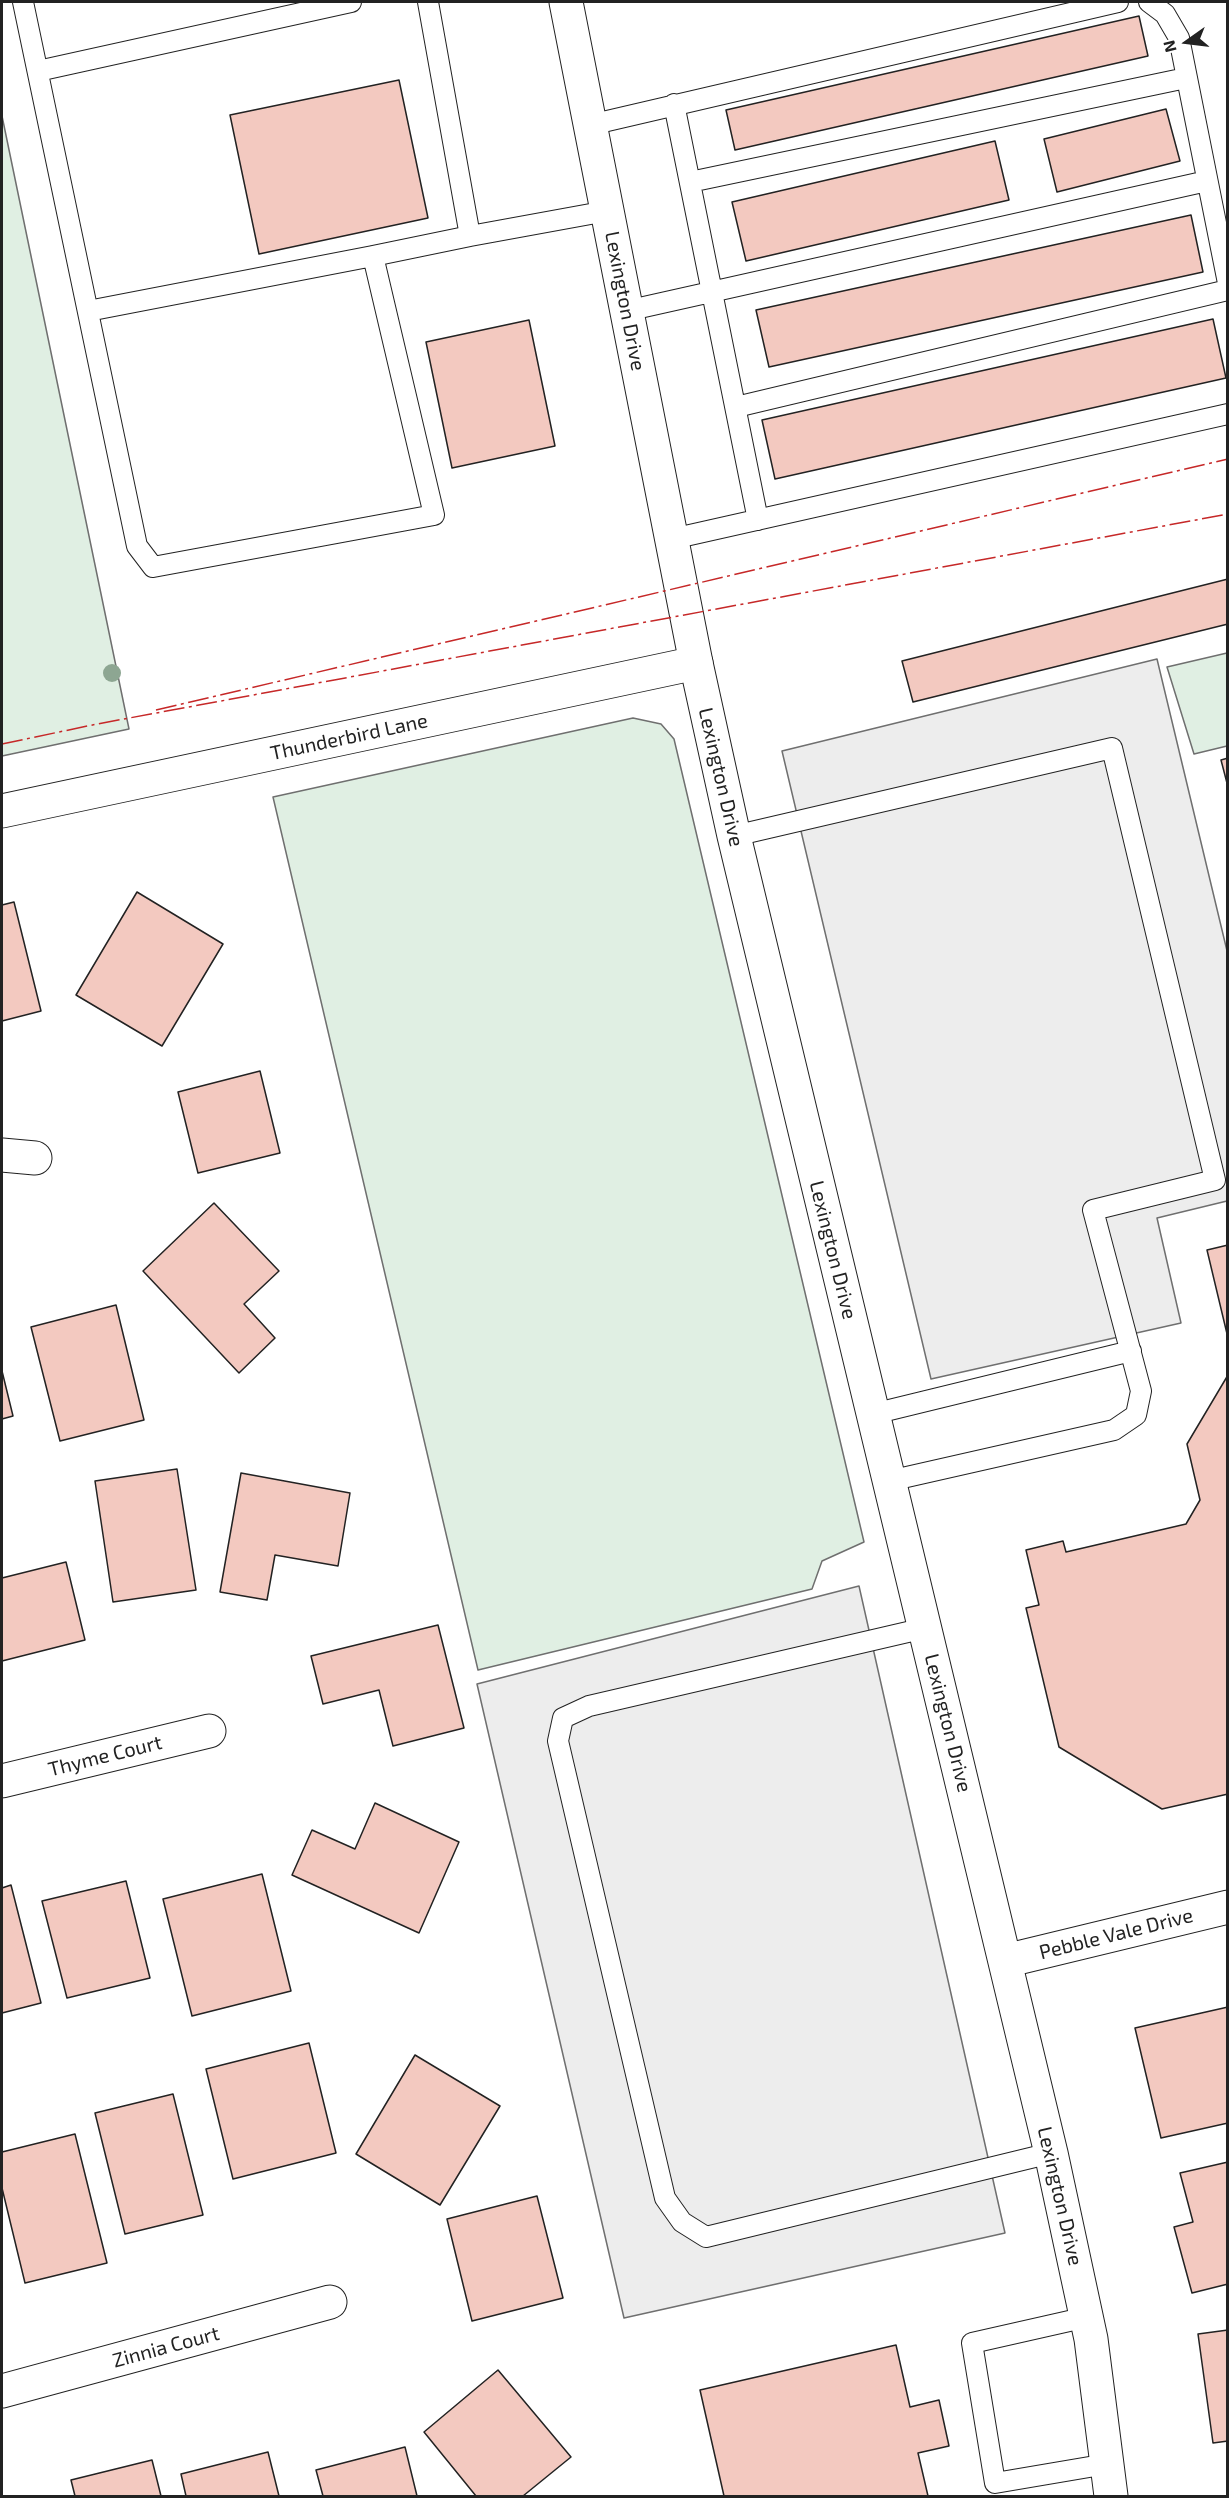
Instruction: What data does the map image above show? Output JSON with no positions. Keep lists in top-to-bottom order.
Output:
{
  "streets": {
    "street": [
      "Lexington Drive",
      "Thunderbird Lane",
      "Thyme Court",
      "Pebble Vale Drive",
      "Zinnia Court"
    ]
  },
  "crossings": [
    ["Lexington Drive", "Thunderbird Lane"],
    ["Lexington Drive", "Pebble Vale Drive"]
  ],
  "north": "left"
}
